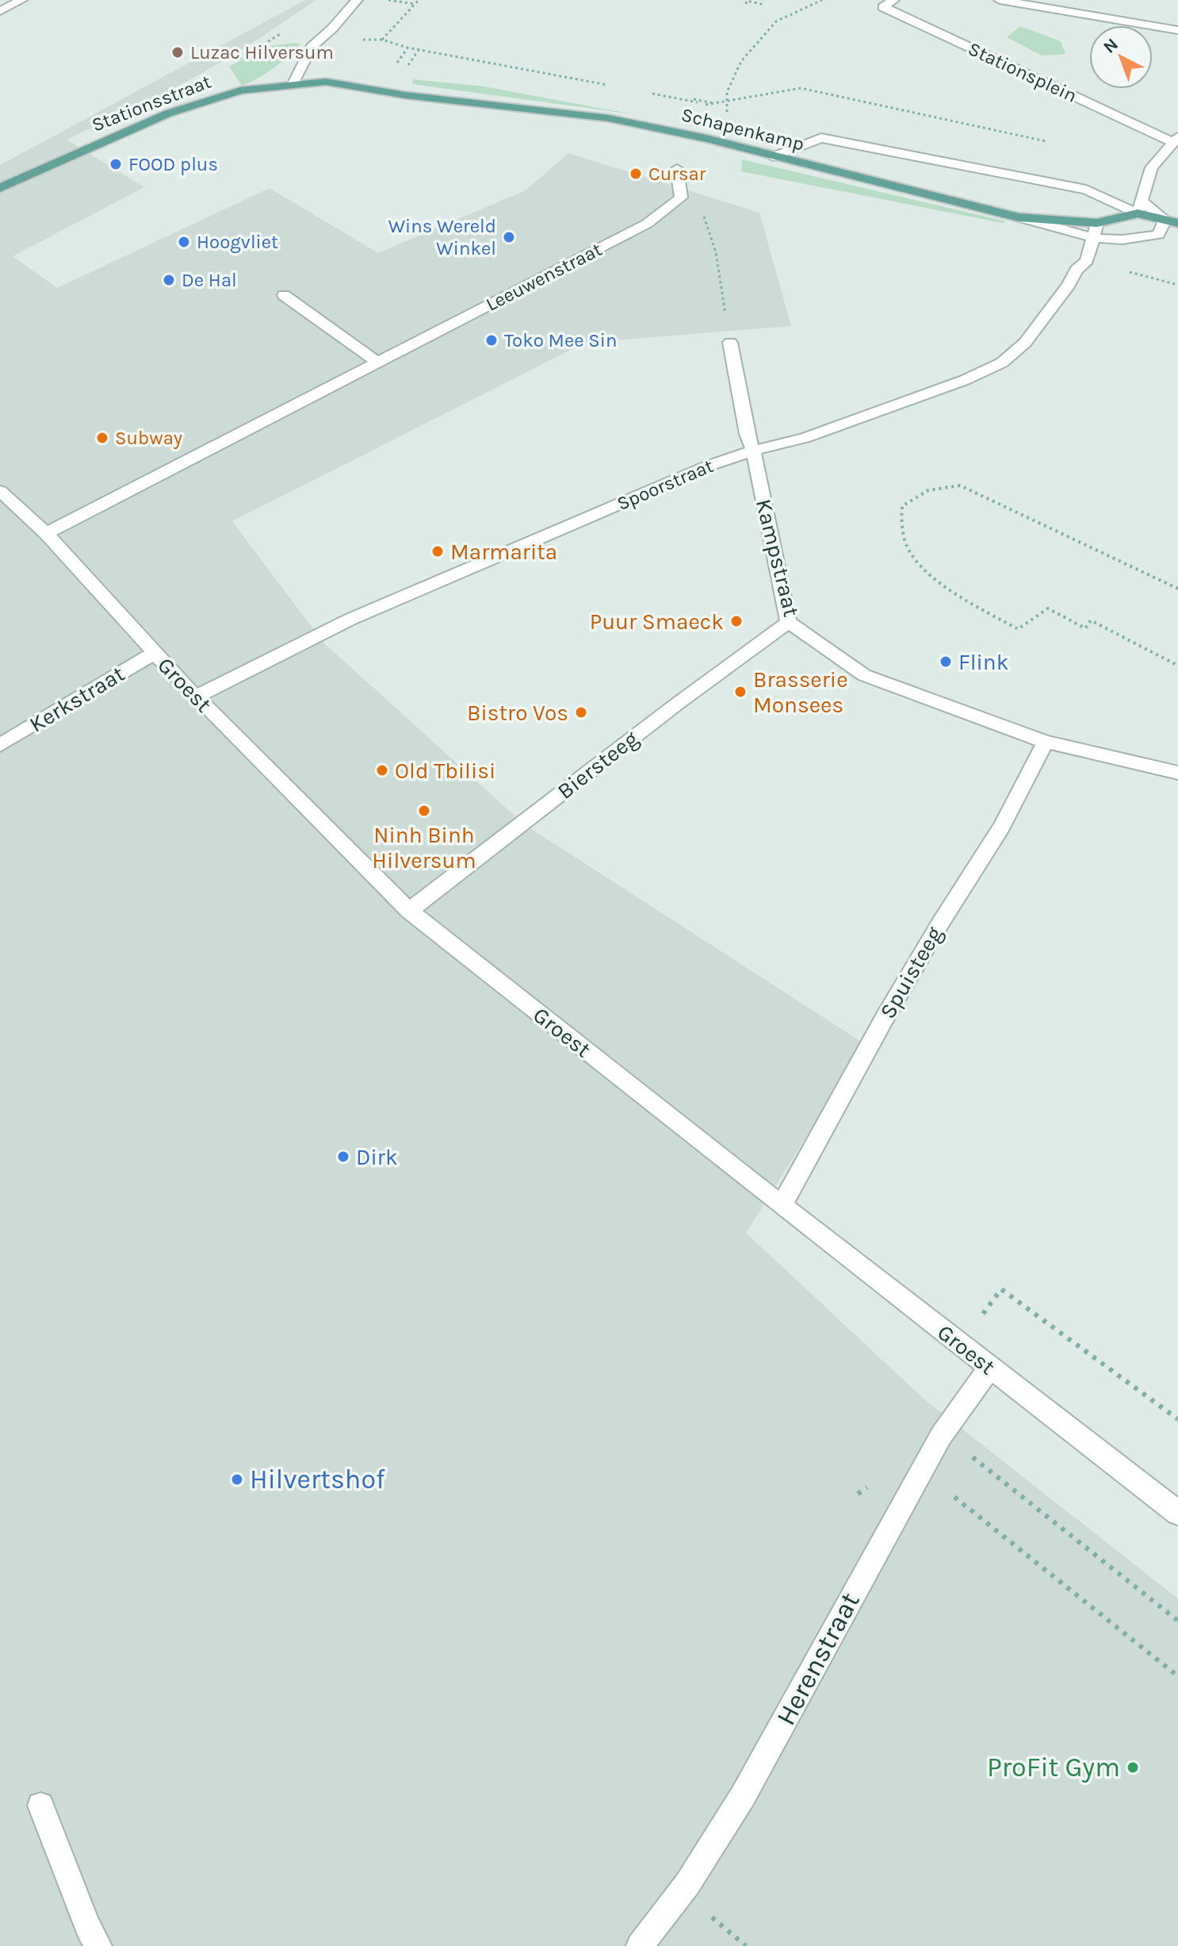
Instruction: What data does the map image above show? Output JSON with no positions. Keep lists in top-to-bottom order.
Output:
{
  "streets": {
    "main road": ["Stationsstraat", "Schapenkamp"],
    "street": [
      "Leeuwenstraat",
      "Spoorstraat",
      "Kampstraat",
      "Groest",
      "Kerkstraat",
      "Biersteeg",
      "Spuisteeg",
      "Herenstraat"
    ]
  },
  "crossings": [
    ["Stationsstraat", "Schapenkamp"],
    ["Schapenkamp", "Spoorstraat"],
    ["Leeuwenstraat", "Groest"],
    ["Spoorstraat", "Kampstraat"],
    ["Spoorstraat", "Groest"],
    ["Kampstraat", "Biersteeg"],
    ["Kampstraat", "Spuisteeg"],
    ["Groest", "Kerkstraat"],
    ["Groest", "Biersteeg"],
    ["Groest", "Spuisteeg"],
    ["Groest", "Herenstraat"]
  ],
  "places": [
    "Luzac Hilversum",
    "FOOD plus",
    "Cursar",
    "Wins Wereld Winkel",
    "Hoogvliet",
    "De Hal",
    "Toko Mee Sin",
    "Subway",
    "Marmarita",
    "Puur Smaeck",
    "Flink",
    "Brasserie Monsees",
    "Bistro Vos",
    "Old Tbilisi",
    "Ninh Binh Hilversum",
    "Dirk",
    "Hilvertshof",
    "ProFit Gym"
  ],
  "north": "top left"
}
